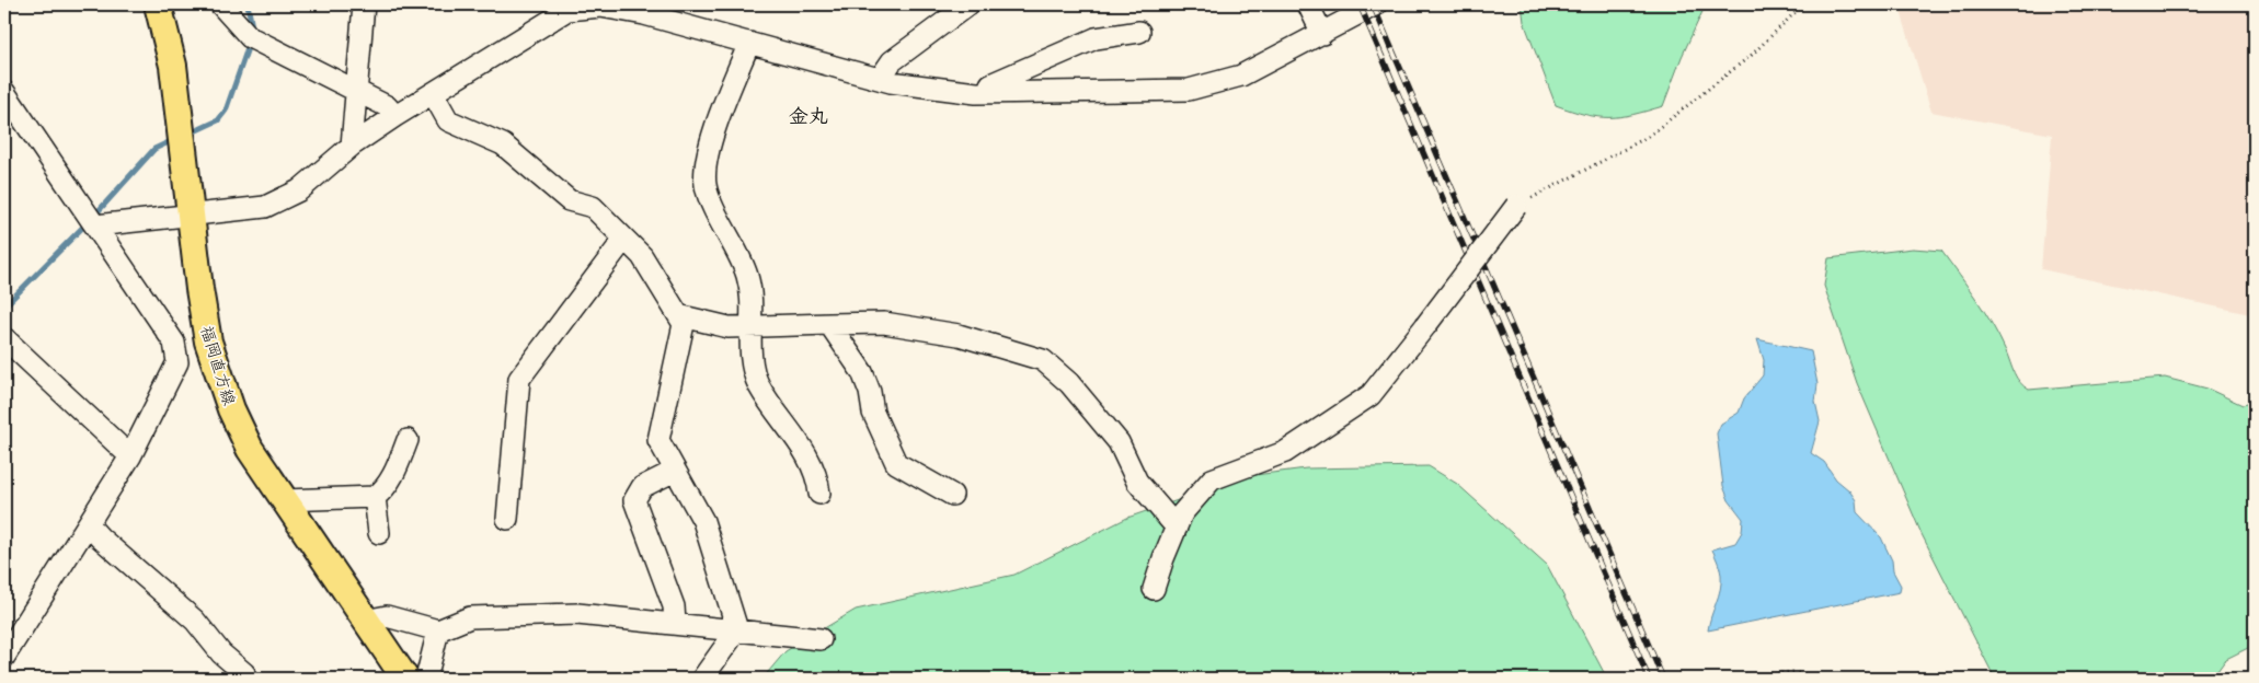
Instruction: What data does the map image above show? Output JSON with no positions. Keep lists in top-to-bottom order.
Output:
{
  "streets": {
    "main road": ["福岡直方線"]
  },
  "districts": ["金丸"]
}
